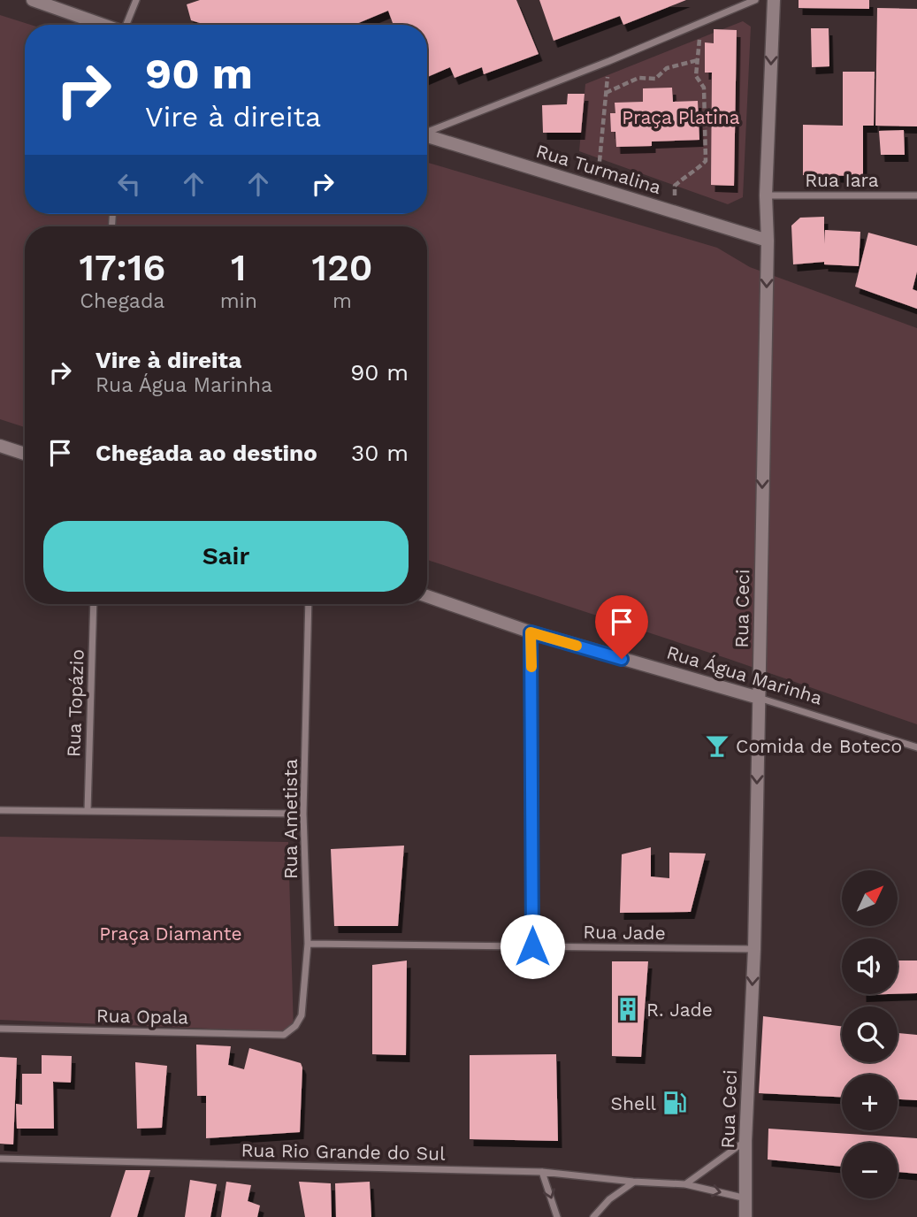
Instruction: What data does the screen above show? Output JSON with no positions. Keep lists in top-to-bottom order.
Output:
{
  "streets": {
    "main road": ["Rua Turmalina", "Rua Ceci", "Rua Água Marinha"],
    "street": [
      "Rua Iara",
      "Rua Topázio",
      "Rua Ametista",
      "Rua Jade",
      "Rua Opala",
      "Rua Rio Grande do Sul"
    ]
  },
  "crossings": [
    ["Rua Turmalina", "Rua Ceci"],
    ["Rua Iara", "Rua Ceci"],
    ["Rua Ceci", "Rua Água Marinha"],
    ["Rua Ceci", "Rua Jade"],
    ["Rua Ceci", "Rua Rio Grande do Sul"],
    ["Rua Ametista", "Rua Jade"],
    ["Rua Ametista", "Rua Opala"]
  ],
  "one_way": ["Rua Ceci"],
  "parks": ["Praça Platina", "Praça Diamante"],
  "places": {
    "bar": ["Comida de Boteco"],
    "building": ["R. Jade"],
    "fuel station": ["Shell"]
  },
  "north": "top right",
  "page": {
    "turn": ["90 m", "Vire à direita"],
    "eta": [
      "17:16",
      "Chegada",
      "1",
      "min",
      "120",
      "m"
    ],
    "list": [
      {
        "name": "Vire à direita",
        "note": "Rua Água Marinha",
        "value": "90 m"
      },
      {
        "name": "Chegada ao destino",
        "value": "30 m"
      }
    ],
    "buttons": "Sair",
    "map_buttons": ["+", "−"]
  }
}
